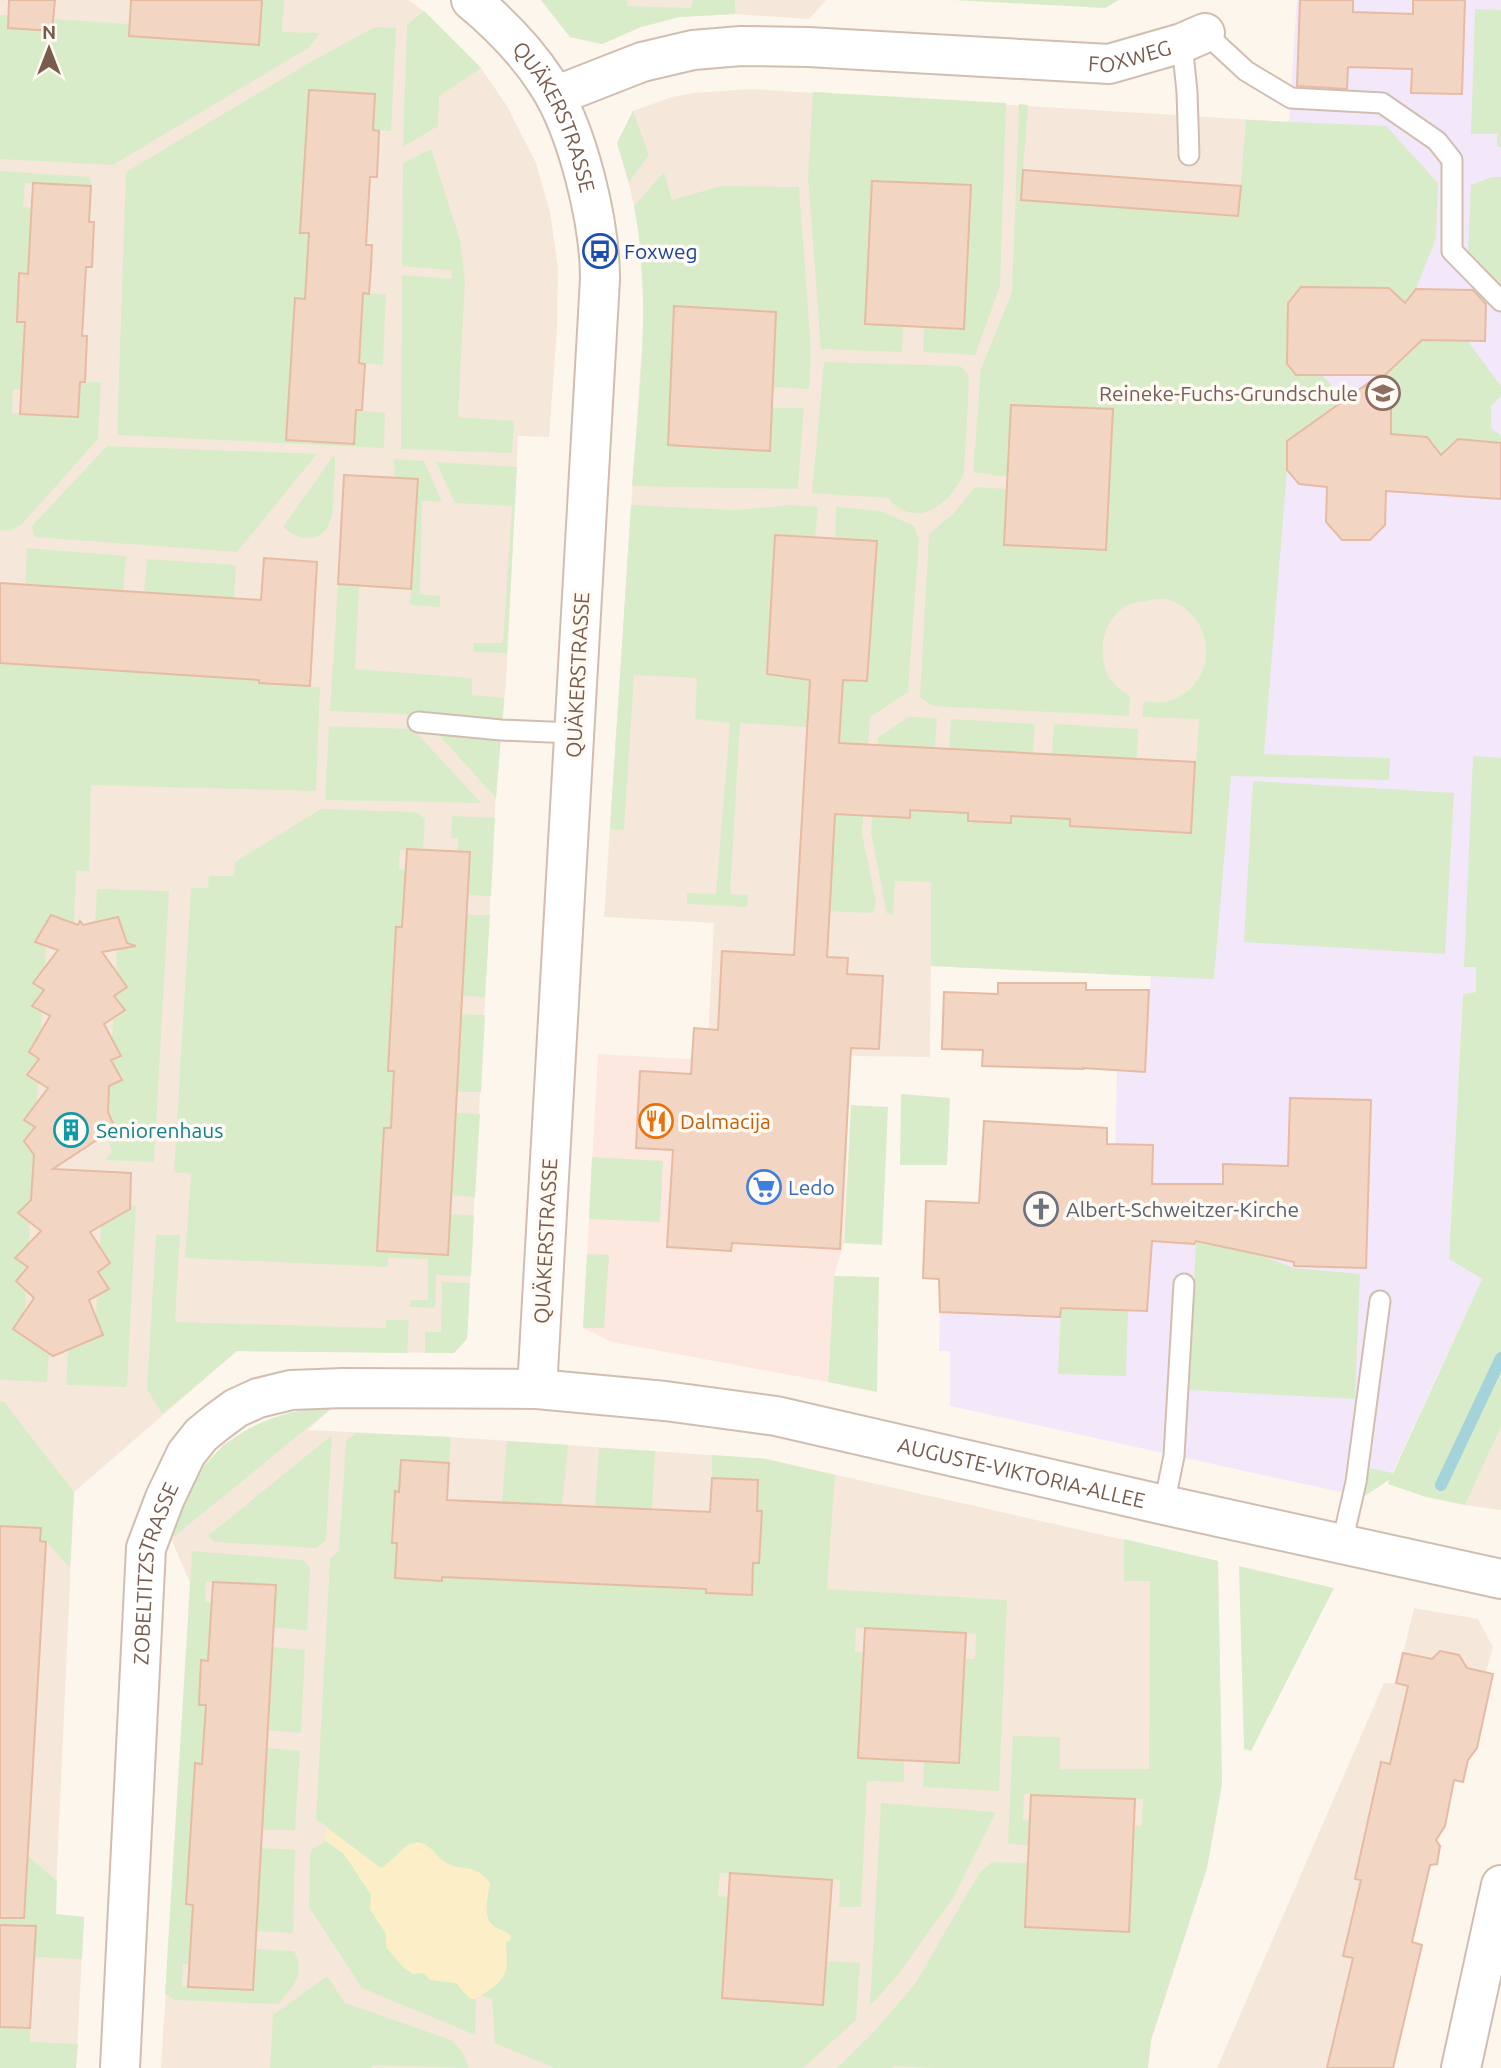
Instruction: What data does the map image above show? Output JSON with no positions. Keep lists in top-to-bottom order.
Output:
{
  "streets": {
    "street": [
      "FOXWEG",
      "QUÄKERSTRASSE",
      "AUGUSTE-VIKTORIA-ALLEE",
      "ZOBELTITZSTRASSE"
    ]
  },
  "crossings": [
    ["FOXWEG", "QUÄKERSTRASSE"],
    ["QUÄKERSTRASSE", "AUGUSTE-VIKTORIA-ALLEE"],
    ["QUÄKERSTRASSE", "ZOBELTITZSTRASSE"],
    ["AUGUSTE-VIKTORIA-ALLEE", "ZOBELTITZSTRASSE"]
  ],
  "places": {
    "bus stop": ["Foxweg"],
    "school or university": ["Reineke-Fuchs-Grundschule"],
    "restaurant": ["Dalmacija"],
    "building": ["Seniorenhaus"],
    "supermarket": ["Ledo"],
    "church": ["Albert-Schweitzer-Kirche"]
  },
  "north": "top"
}
